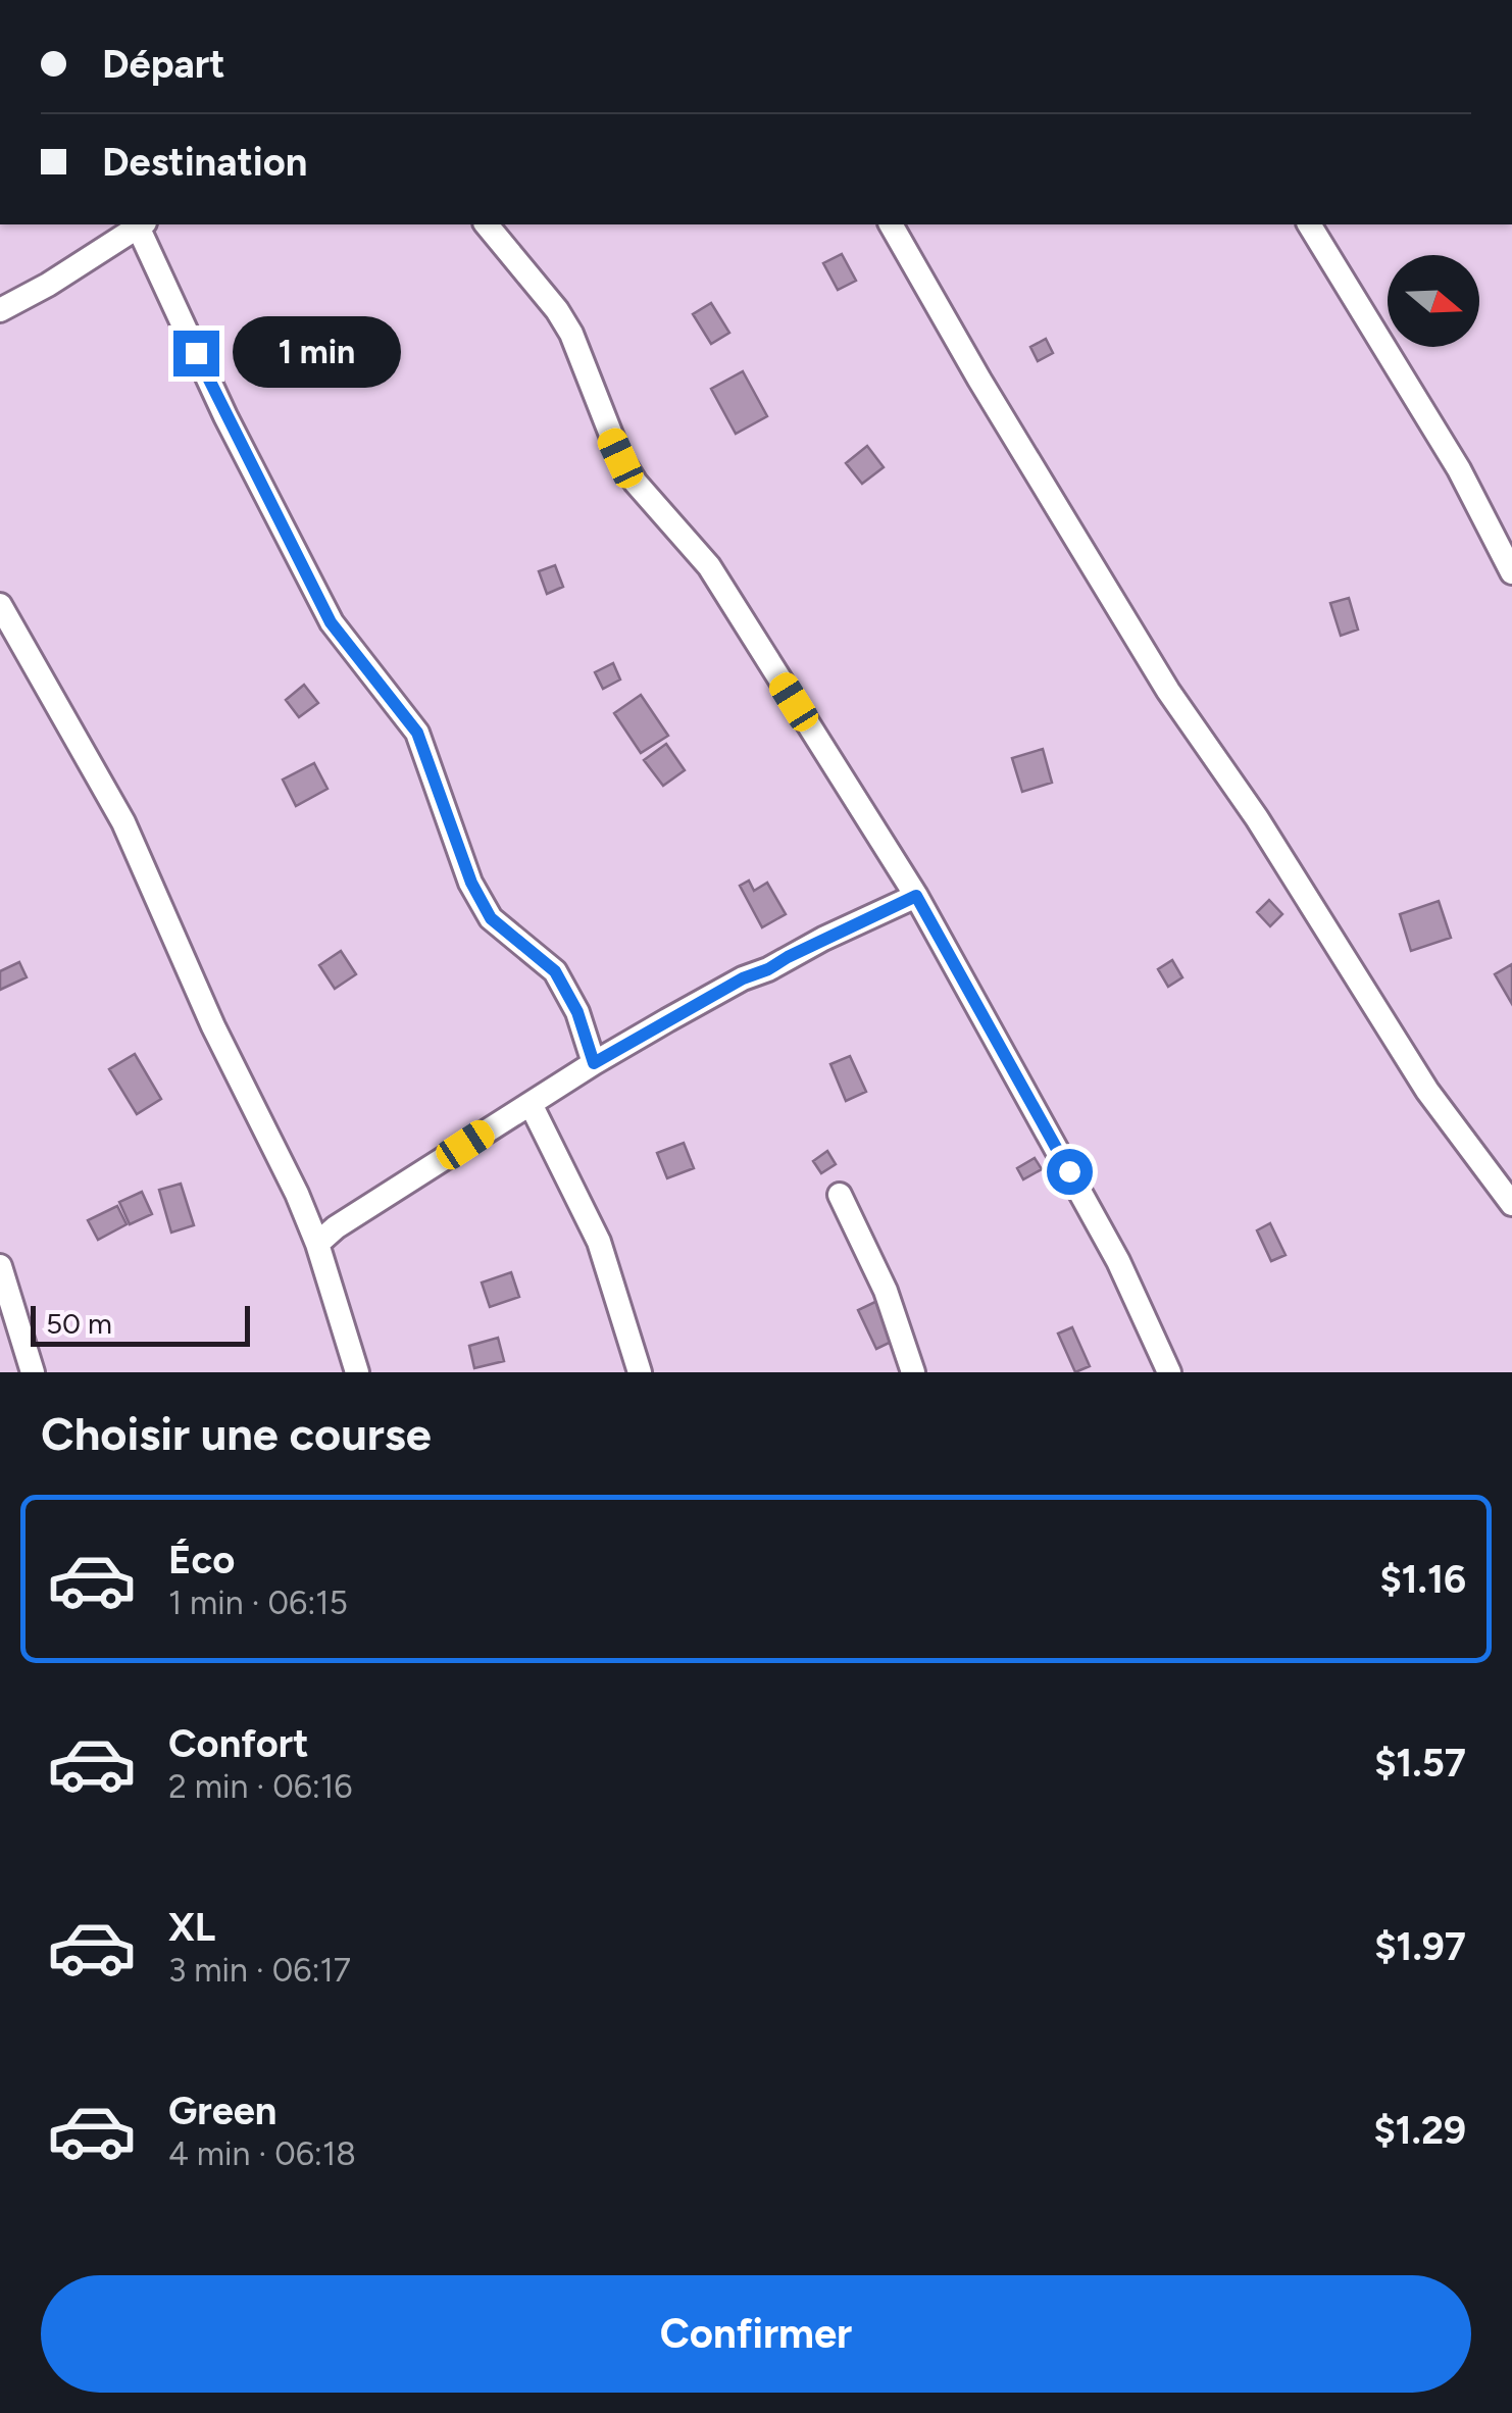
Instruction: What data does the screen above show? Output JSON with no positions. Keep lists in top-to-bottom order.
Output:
{
  "scale_bar": "50 m",
  "north": "right",
  "page": {
    "banner": ["Départ", "Destination"],
    "bubble": "1 min",
    "scale": "50 m",
    "heading": "Choisir une course",
    "list": [
      {
        "name": "Éco",
        "note": "1 min · 06:15",
        "value": "$1.16"
      },
      {
        "name": "Confort",
        "note": "2 min · 06:16",
        "value": "$1.57"
      },
      {
        "name": "XL",
        "note": "3 min · 06:17",
        "value": "$1.97"
      },
      {
        "name": "Green",
        "note": "4 min · 06:18",
        "value": "$1.29"
      }
    ],
    "buttons": "Confirmer"
  }
}
